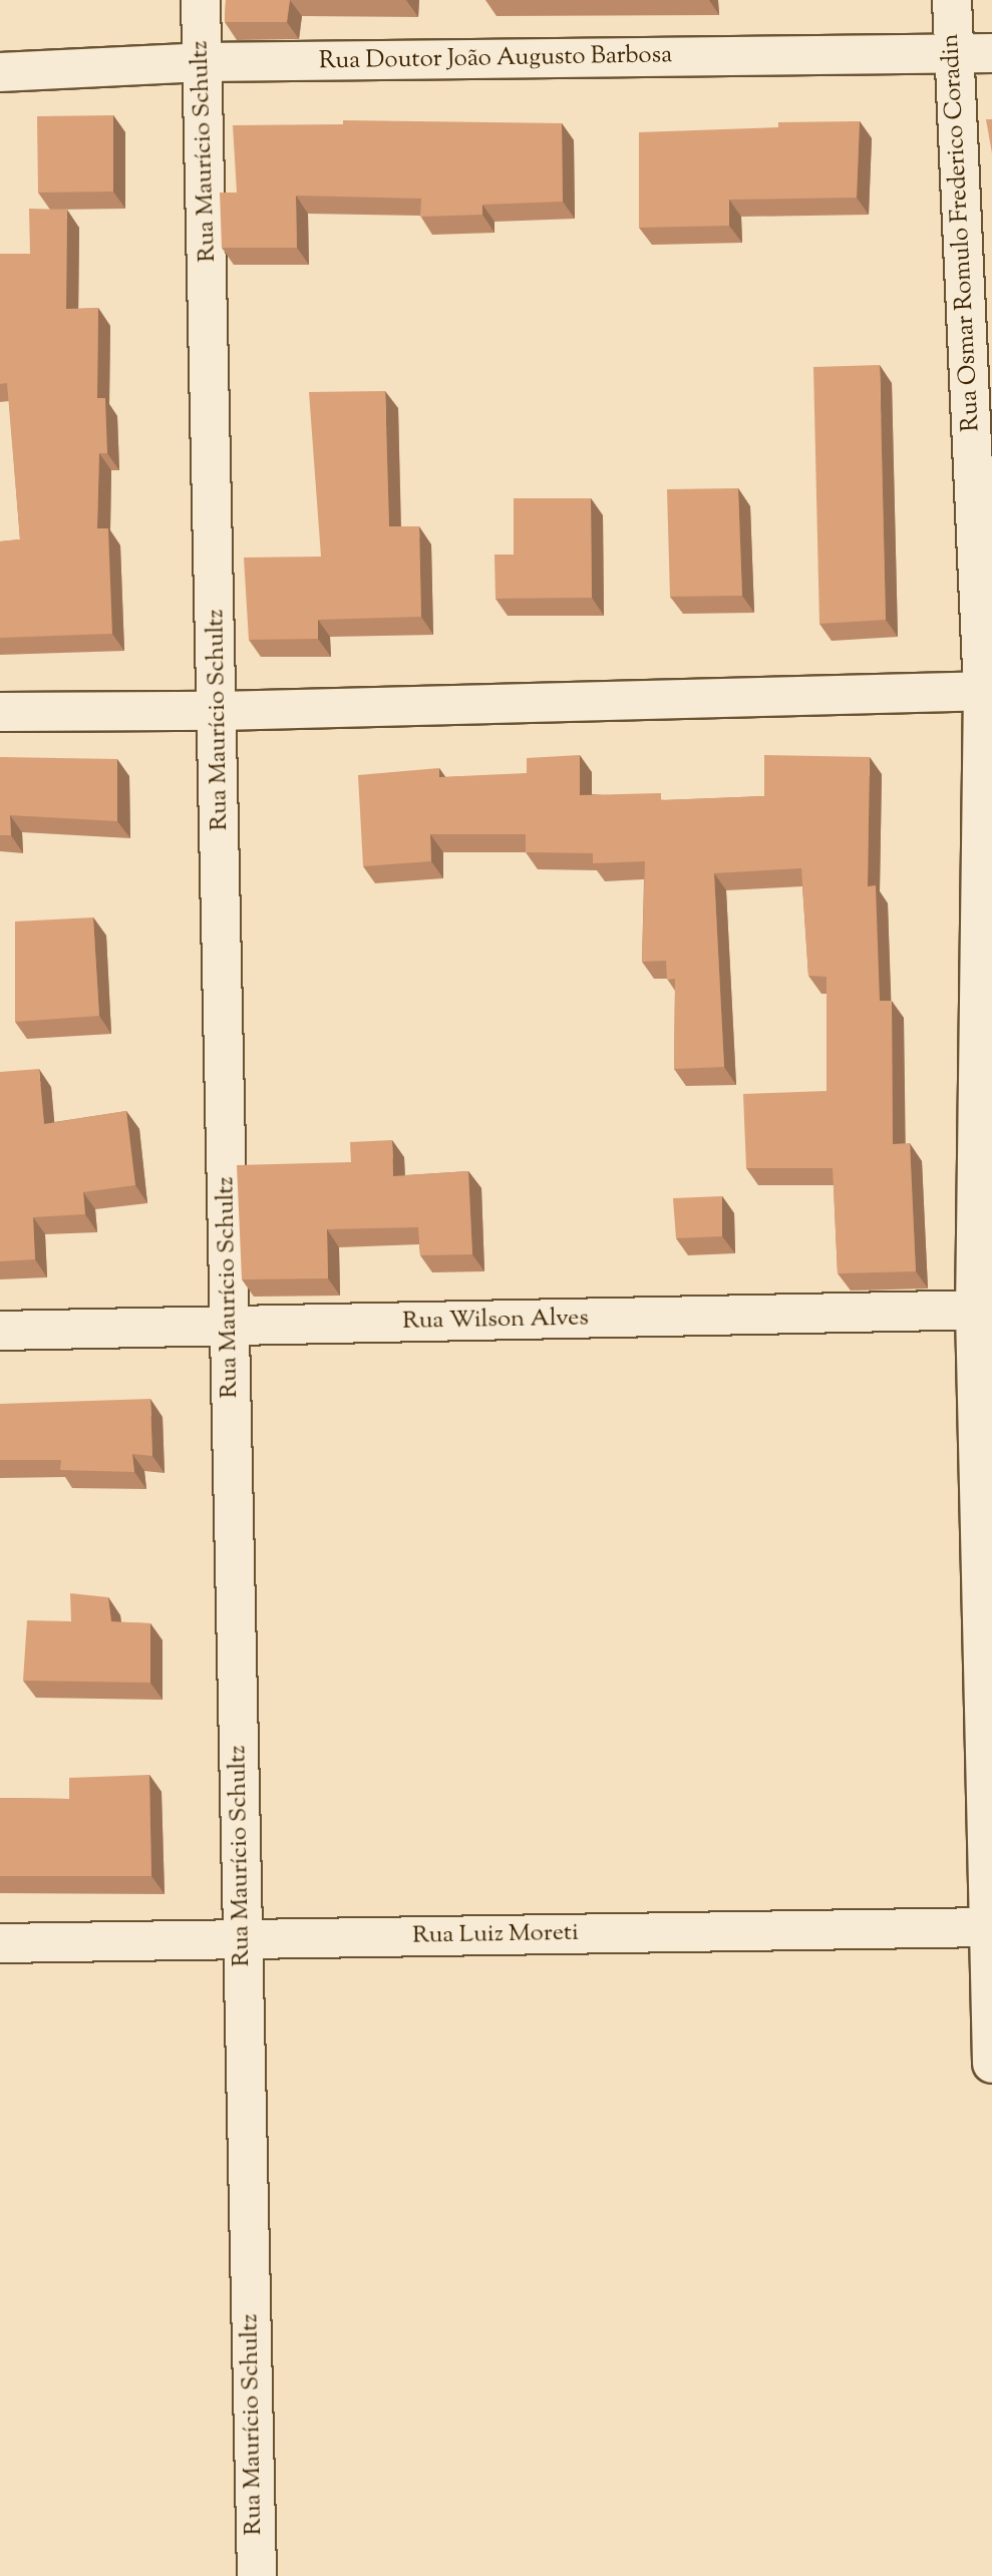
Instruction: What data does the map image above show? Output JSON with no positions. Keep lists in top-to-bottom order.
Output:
{
  "streets": {
    "street": [
      "Rua Doutor João Augusto Barbosa",
      "Rua Maurício Schultz",
      "Rua Osmar Romulo Frederico Coradin",
      "Rua Wilson Alves",
      "Rua Luiz Moreti"
    ]
  },
  "crossings": [
    ["Rua Doutor João Augusto Barbosa", "Rua Maurício Schultz"],
    ["Rua Doutor João Augusto Barbosa", "Rua Osmar Romulo Frederico Coradin"],
    ["Rua Maurício Schultz", "Rua Wilson Alves"],
    ["Rua Maurício Schultz", "Rua Luiz Moreti"],
    ["Rua Osmar Romulo Frederico Coradin", "Rua Wilson Alves"],
    ["Rua Osmar Romulo Frederico Coradin", "Rua Luiz Moreti"]
  ]
}
